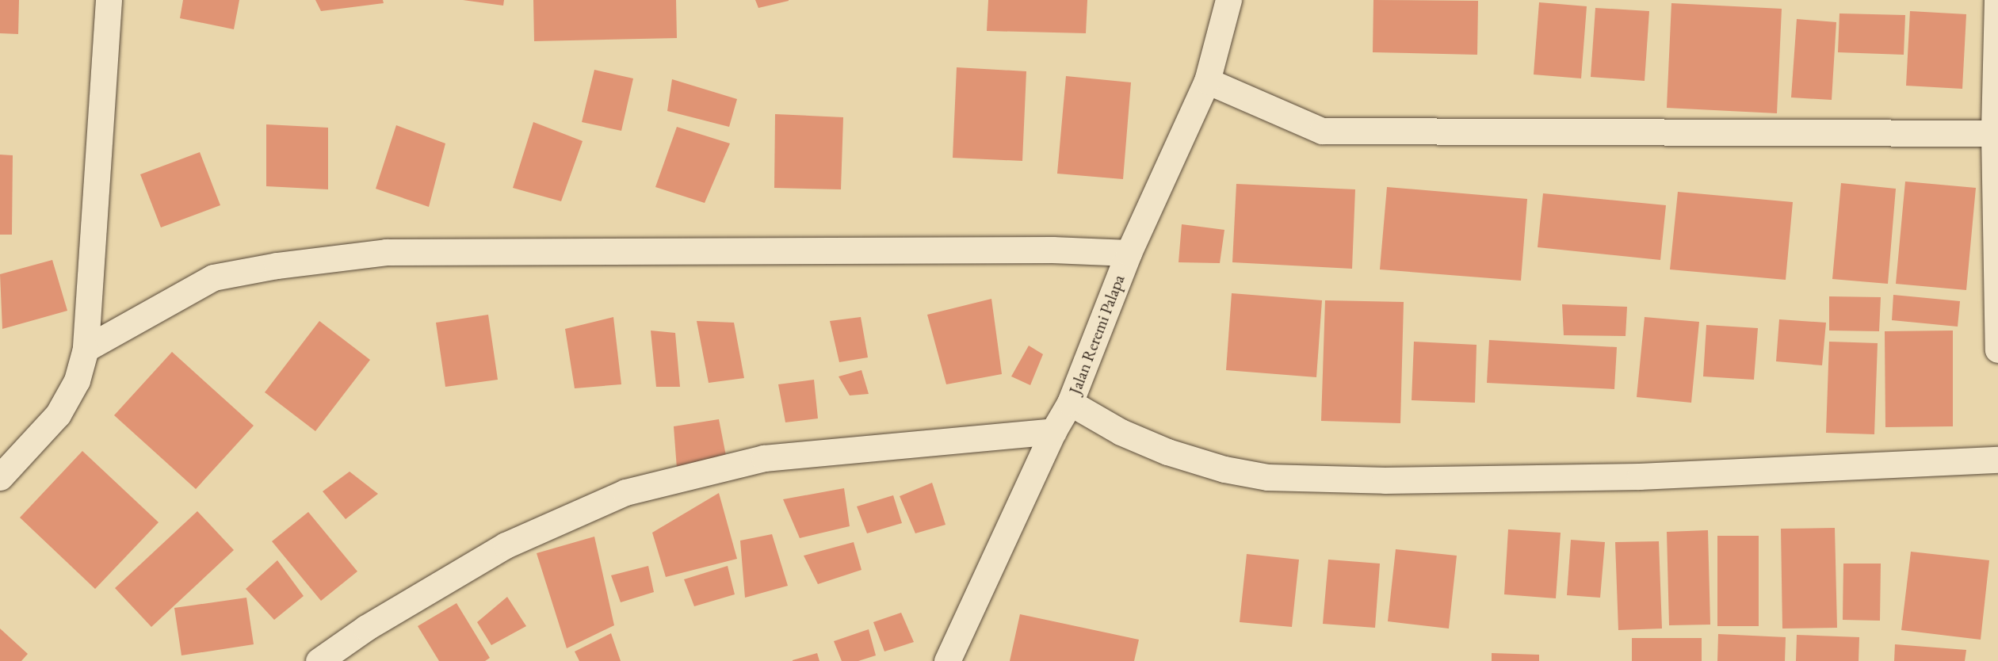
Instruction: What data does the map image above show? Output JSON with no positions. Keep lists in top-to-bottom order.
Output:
{
  "streets": {
    "street": ["Jalan Reremi Palapa"]
  }
}
